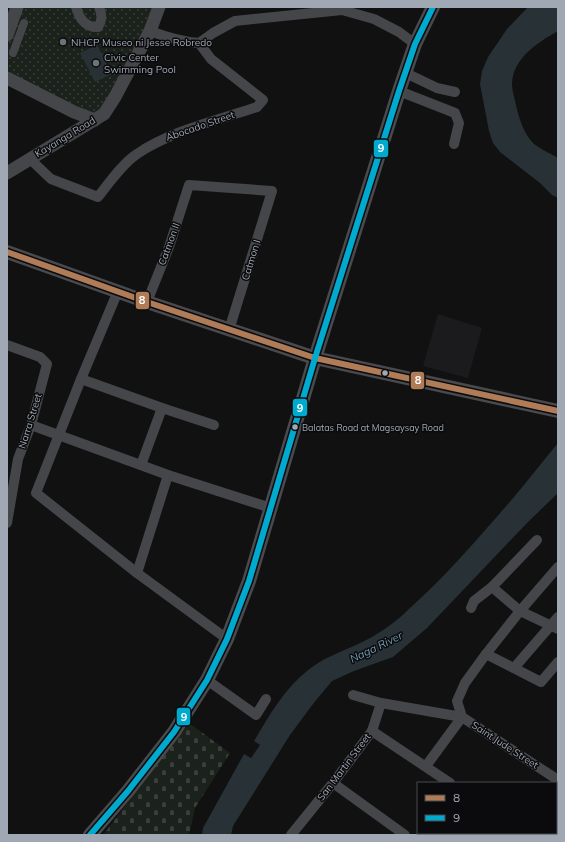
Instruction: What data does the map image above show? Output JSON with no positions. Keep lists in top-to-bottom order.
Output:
{
  "streets": {
    "street": [
      "Abocado Street",
      "Kayanga Road",
      "Catmon II",
      "Catmon I",
      "Narra Street",
      "Saint Jude Street",
      "San Martin Street"
    ]
  },
  "crossings": [
    ["Abocado Street", "Kayanga Road"],
    ["Catmon II", "Catmon I"]
  ],
  "water": ["Naga River"],
  "places": ["NHCP Museo ni Jesse Robredo", "Civic Center Swimming Pool", "Balatas Road at Magsaysay Road"],
  "lines": ["transit line 9", "transit line 8"],
  "legend": ["8", "9"]
}
